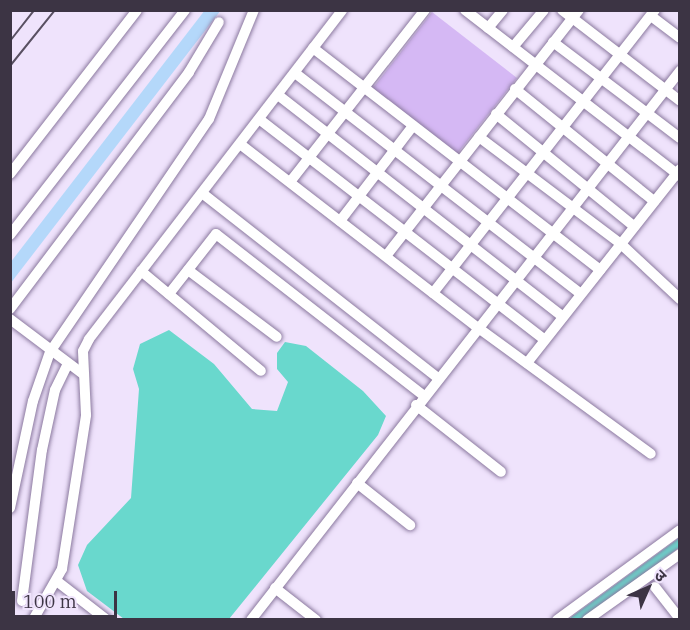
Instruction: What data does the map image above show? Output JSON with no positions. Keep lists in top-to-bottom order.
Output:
{
  "scale_bar": "100 m",
  "north": "top right"
}
